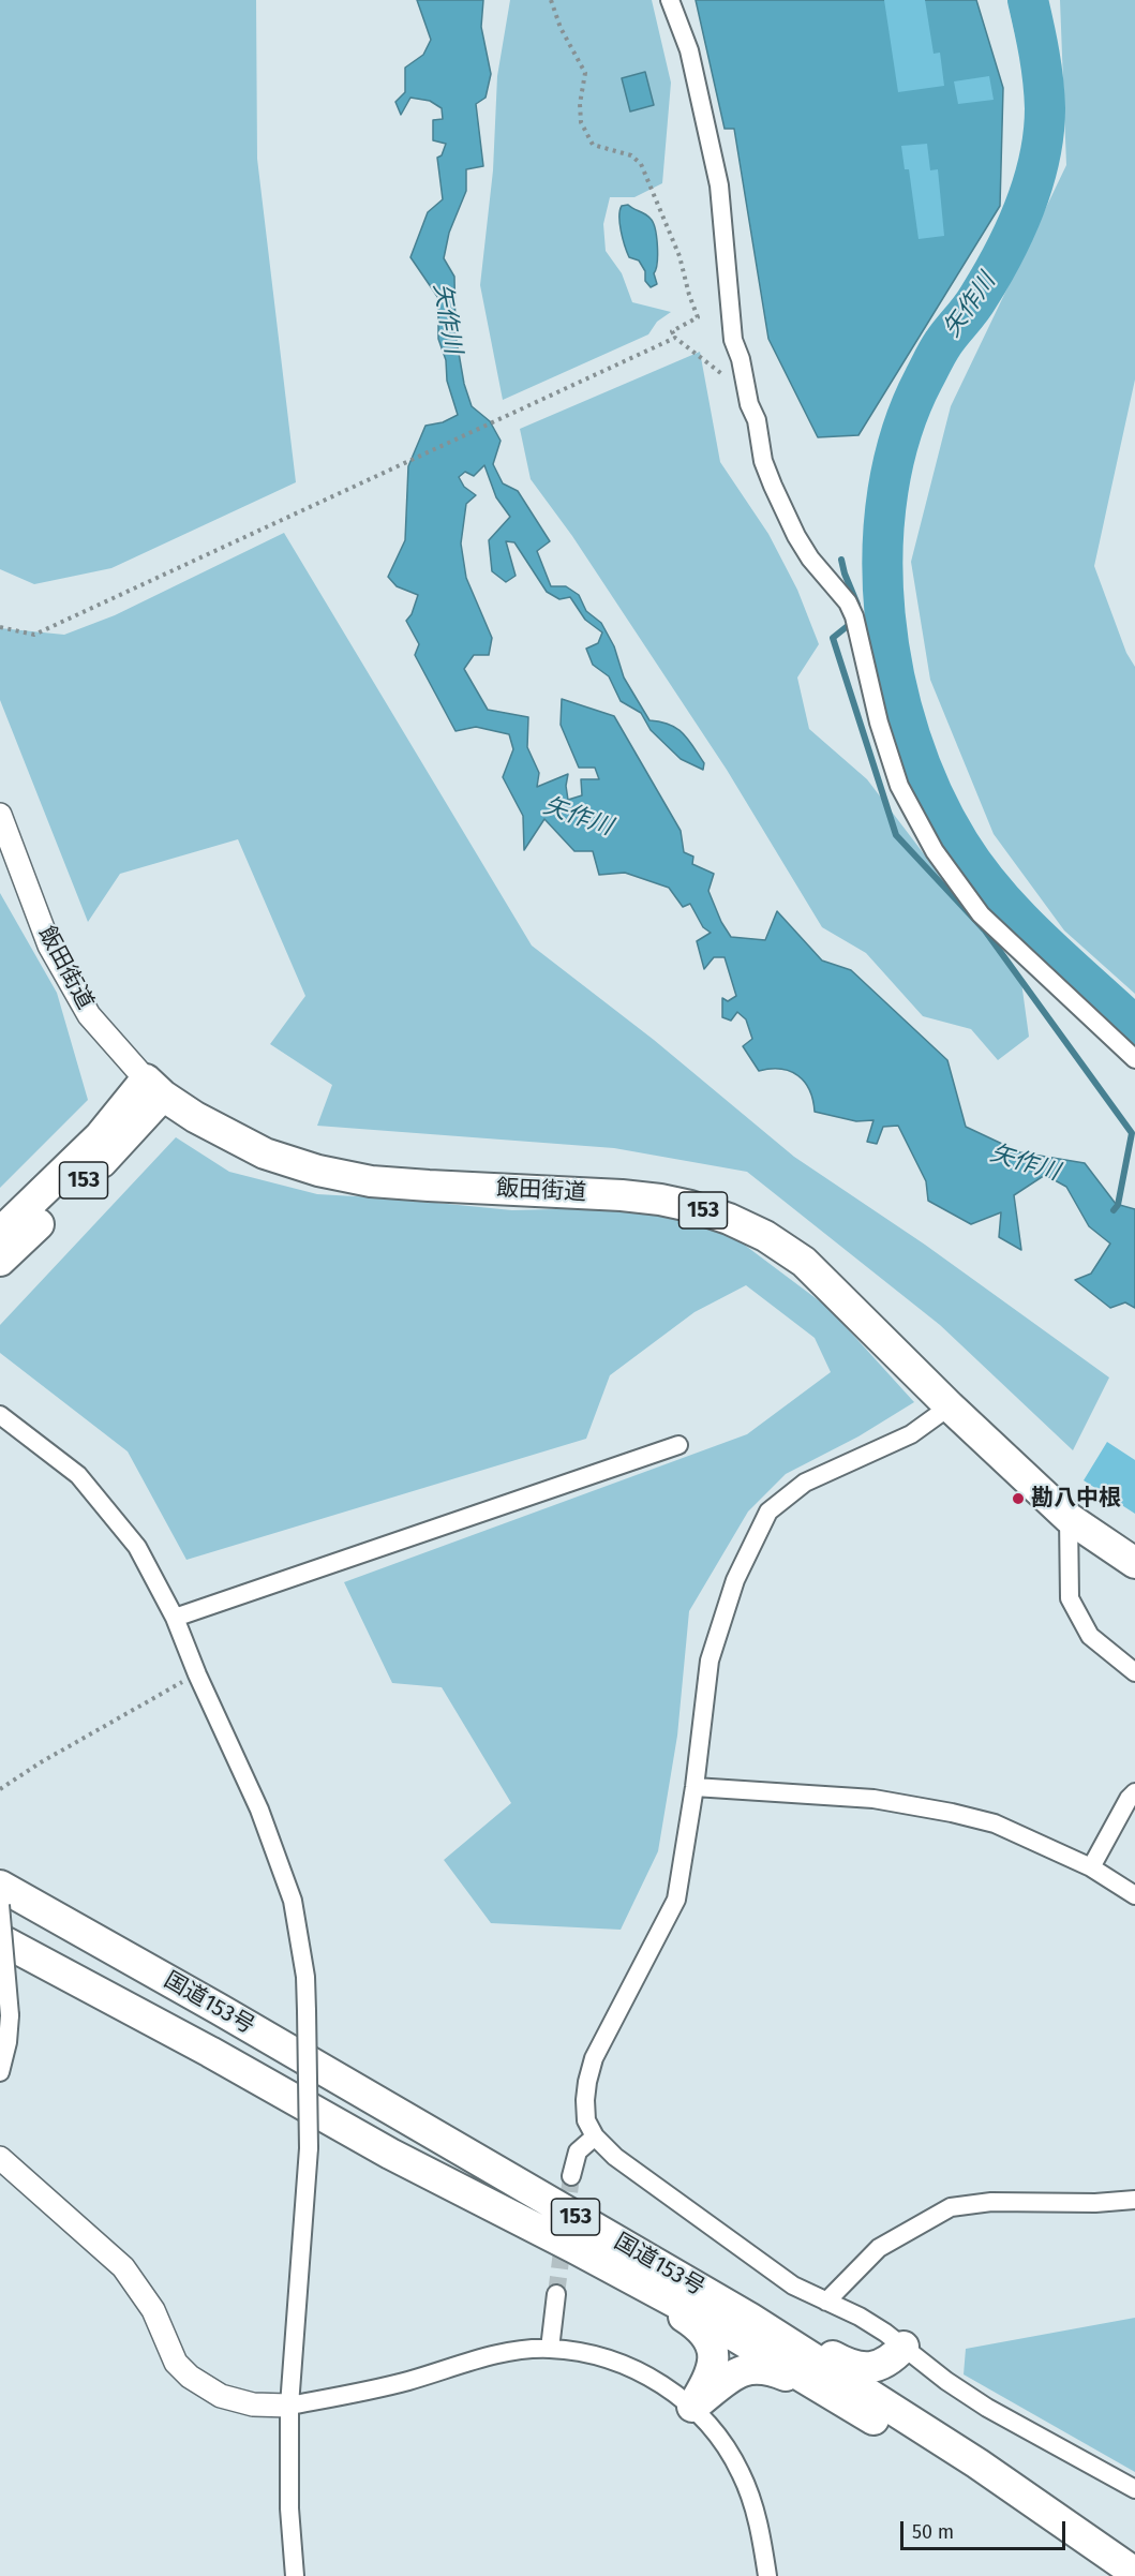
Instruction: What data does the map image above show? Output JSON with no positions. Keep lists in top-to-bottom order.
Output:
{
  "streets": {
    "highway": ["飯田街道", "153", "国道153号"]
  },
  "crossings": [
    ["飯田街道", "153"],
    ["153", "国道153号"]
  ],
  "water": ["矢作川"],
  "places": ["勘八中根"],
  "scale_bar": "50 m"
}
